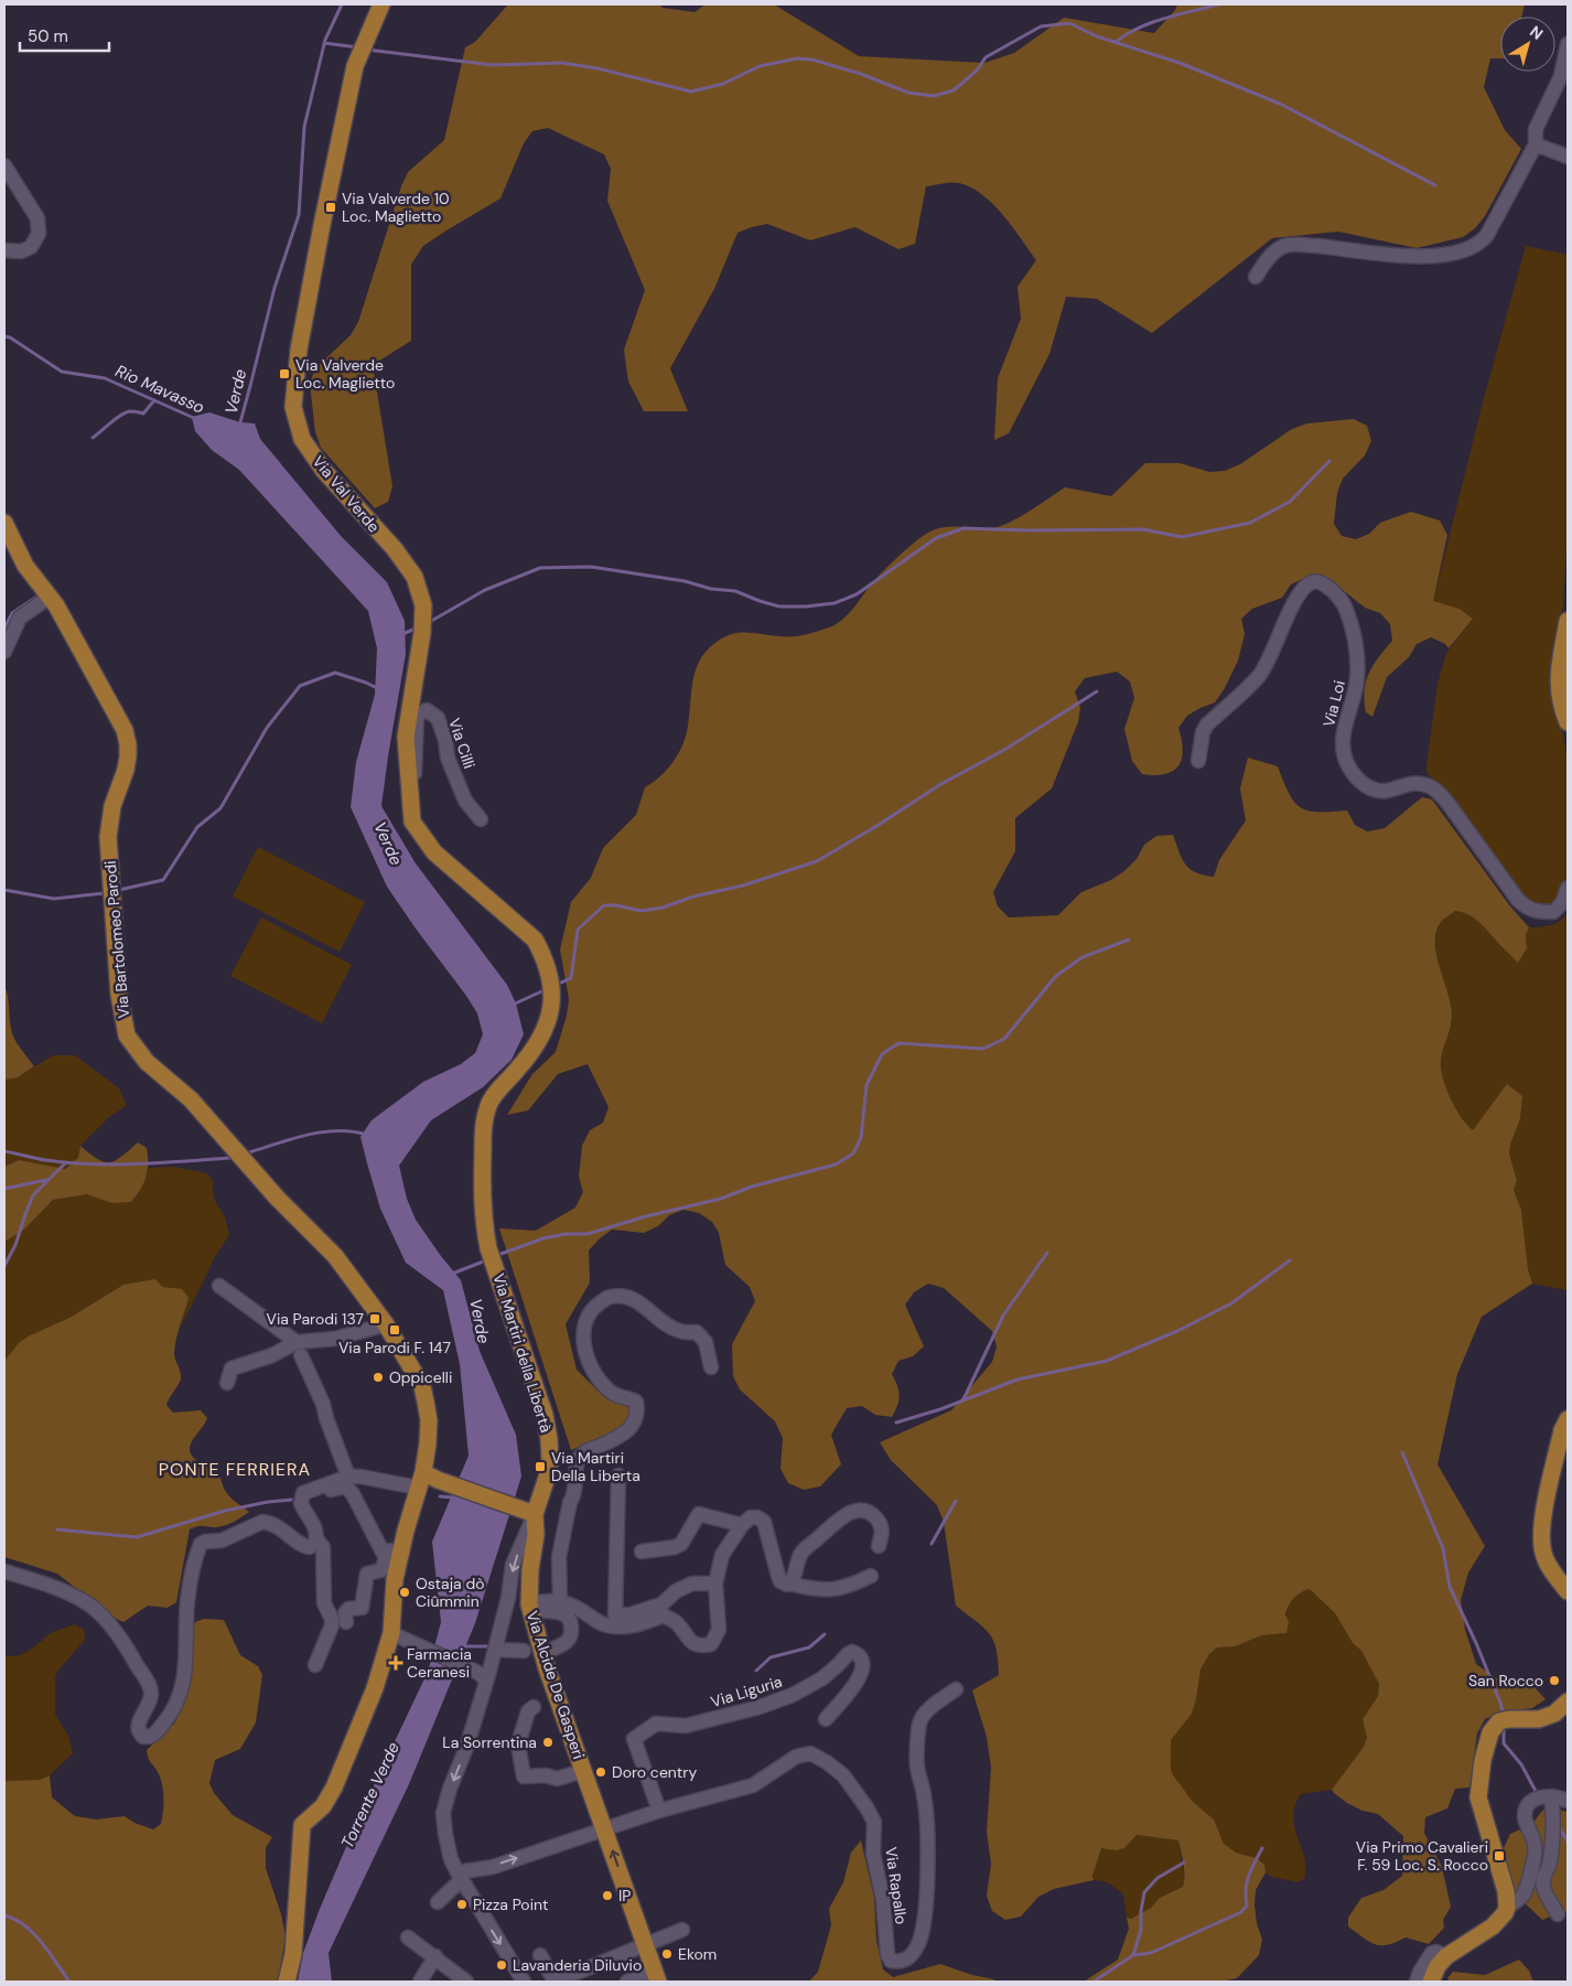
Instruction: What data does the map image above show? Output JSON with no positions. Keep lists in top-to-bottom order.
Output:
{
  "streets": {
    "main road": [
      "Via Val Verde",
      "Via Bartolomeo Parodi",
      "Via Martiri della Libertà",
      "Via Alcide De Gasperi"
    ],
    "street": [
      "Via Loi",
      "Via Cilli",
      "Via Liguria",
      "Via Rapallo"
    ]
  },
  "crossings": [
    ["Via Val Verde", "Via Cilli"],
    ["Via Val Verde", "Via Martiri della Libertà"],
    ["Via Martiri della Libertà", "Via Alcide De Gasperi"],
    ["Via Martiri della Libertà", "Via Rapallo"],
    ["Via Alcide De Gasperi", "Via Rapallo"],
    ["Via Liguria", "Via Rapallo"]
  ],
  "one_way": ["Via Martiri della Libertà"],
  "districts": ["PONTE FERRIERA"],
  "water": ["Rio Mavasso", "Verde", "Torrente Verde"],
  "places": {
    "transit": [
      "Via Valverde 10 Loc. Maglietto",
      "Via Valverde Loc. Maglietto",
      "Via Parodi 137",
      "Via Parodi F. 147",
      "Via Martiri Della Liberta",
      "Via Primo Cavalieri F. 59 Loc. S. Rocco"
    ],
    "other": [
      "Oppicelli",
      "Ostaja dò Ciûmmin",
      "San Rocco",
      "La Sorrentina",
      "Doro centry",
      "IP",
      "Pizza Point",
      "Ekom",
      "Lavanderia Diluvio"
    ],
    "health": ["Farmacia Ceranesi"]
  },
  "scale_bar": "50 m",
  "north": "top right"
}
